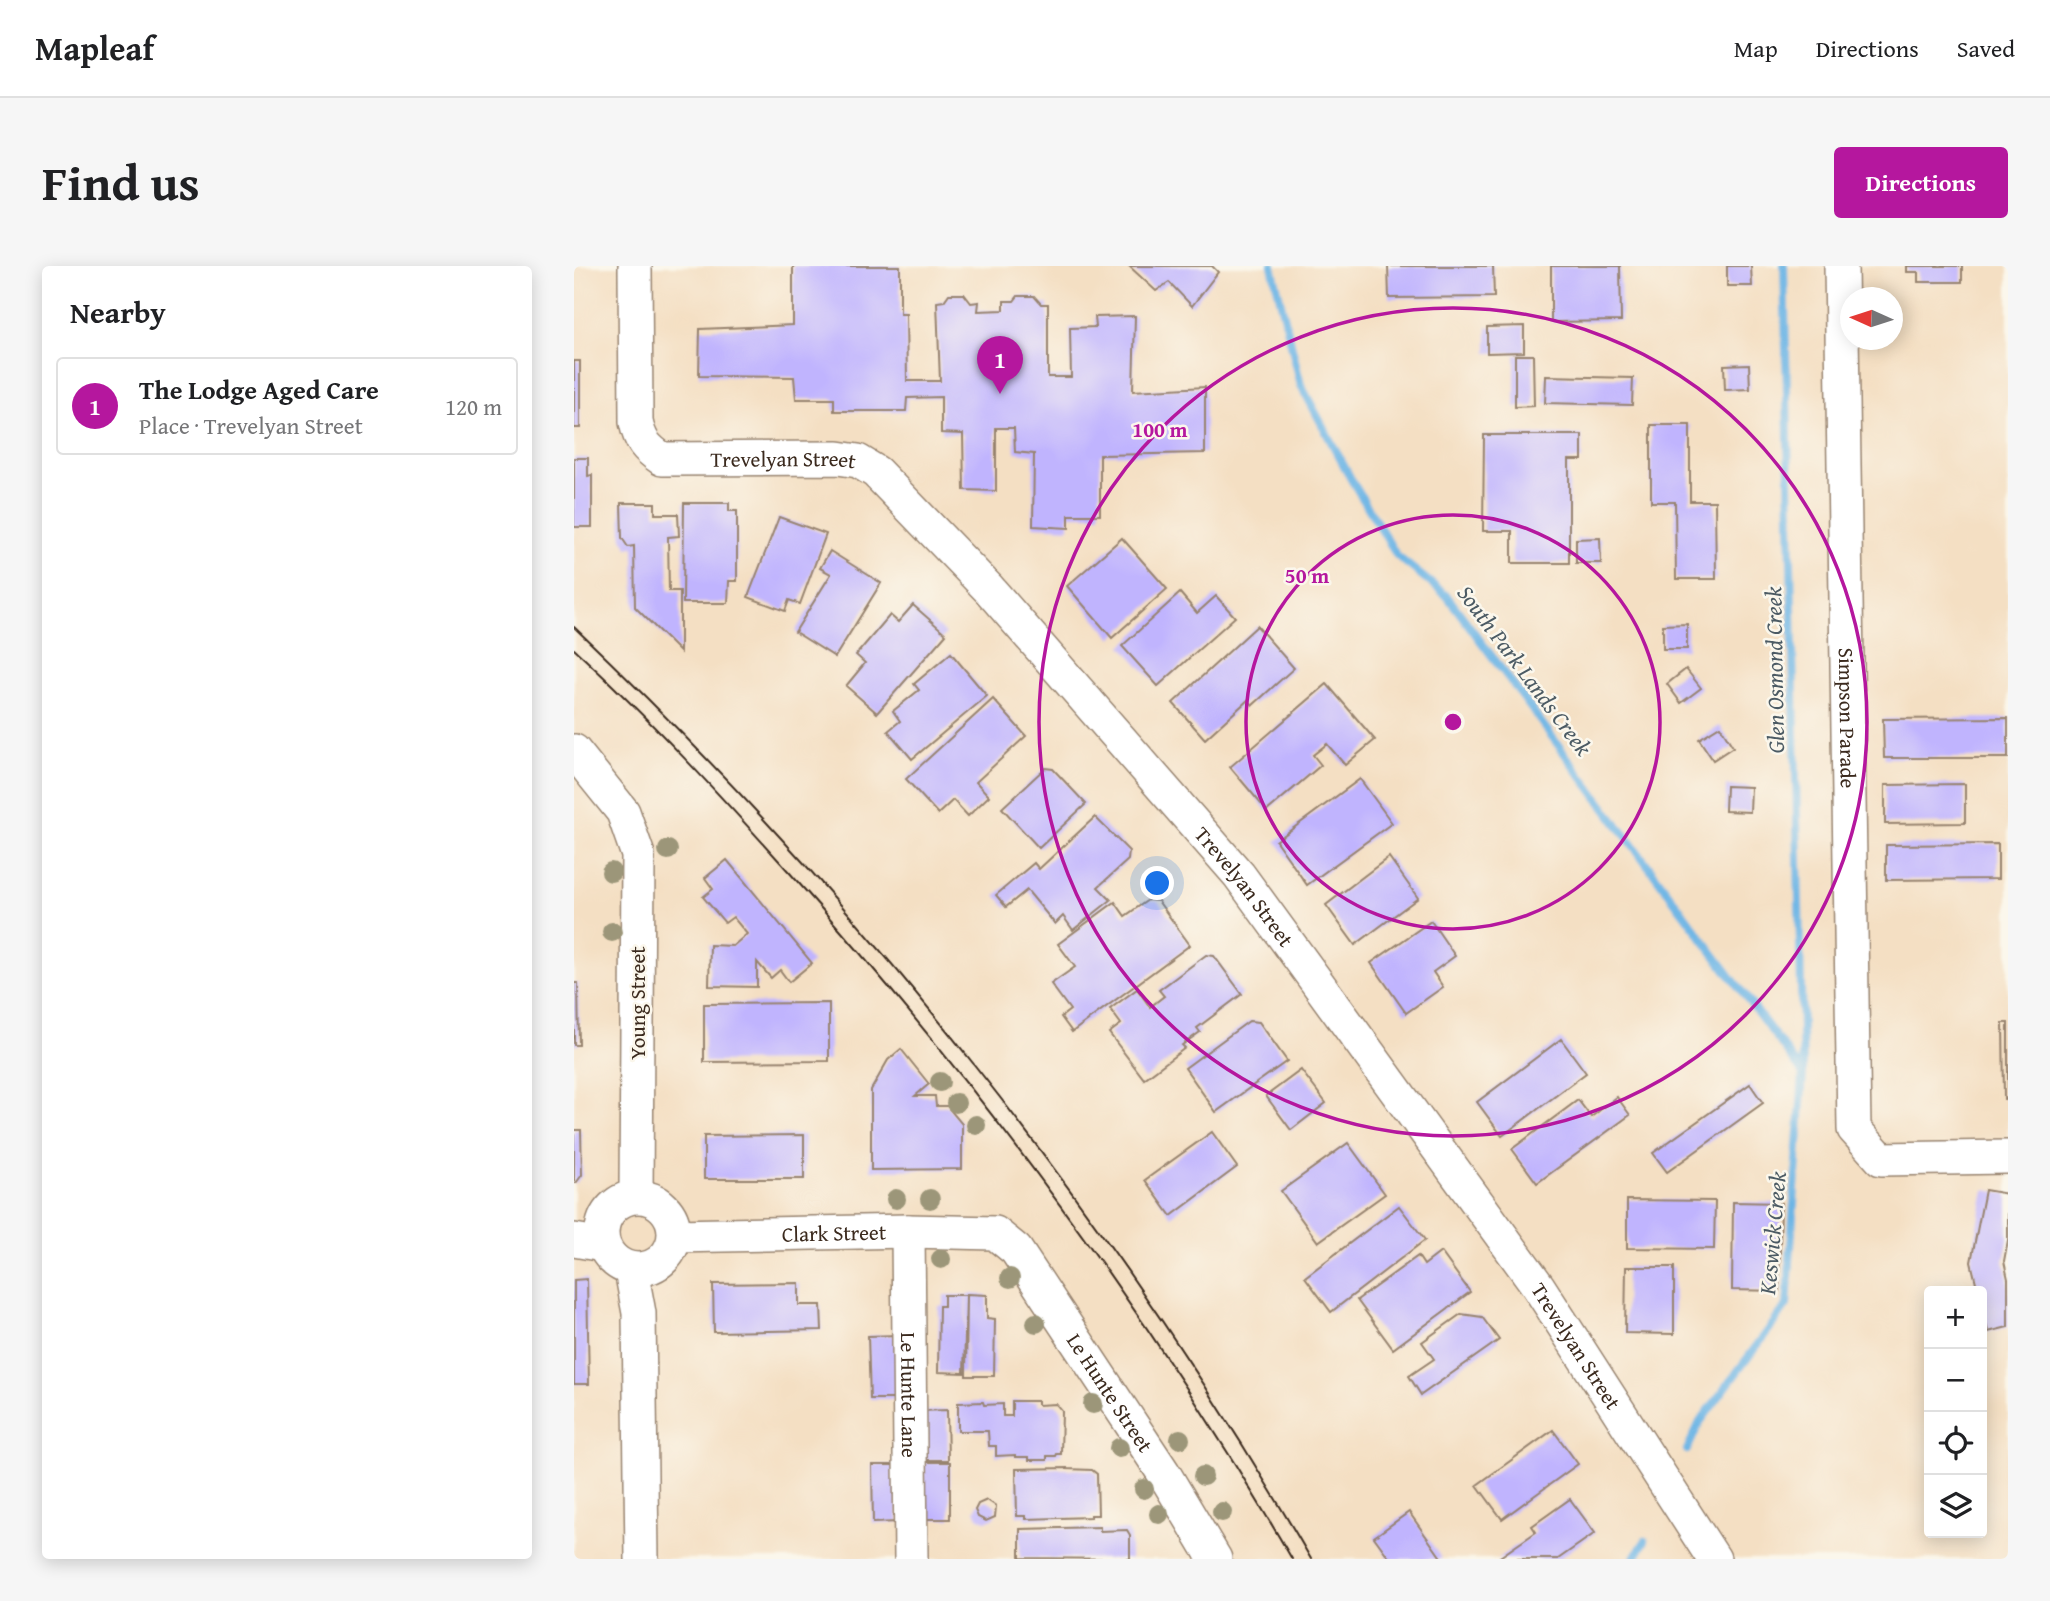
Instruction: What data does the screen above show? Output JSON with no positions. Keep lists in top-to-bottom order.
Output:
{
  "streets": {
    "street": [
      "Trevelyan Street",
      "Simpson Parade",
      "Young Street",
      "Clark Street",
      "Le Hunte Street",
      "Le Hunte Lane"
    ]
  },
  "crossings": [
    ["Young Street", "Clark Street"],
    ["Clark Street", "Le Hunte Street"],
    ["Clark Street", "Le Hunte Lane"]
  ],
  "water": ["South Park Lands Creek", "Glen Osmond Creek", "Keswick Creek"],
  "north": "left",
  "page": {
    "header": "Mapleaf",
    "nav": ["Map", "Directions", "Saved"],
    "title": "Find us",
    "buttons": "Directions",
    "heading": "Nearby",
    "pins": "1",
    "list": [
      {
        "mark": "1",
        "name": "The Lodge Aged Care",
        "note": "Place · Trevelyan Street",
        "value": "120 m"
      }
    ],
    "map_buttons": ["+", "−"]
  },
  "rings": ["100 m", "50 m"]
}
